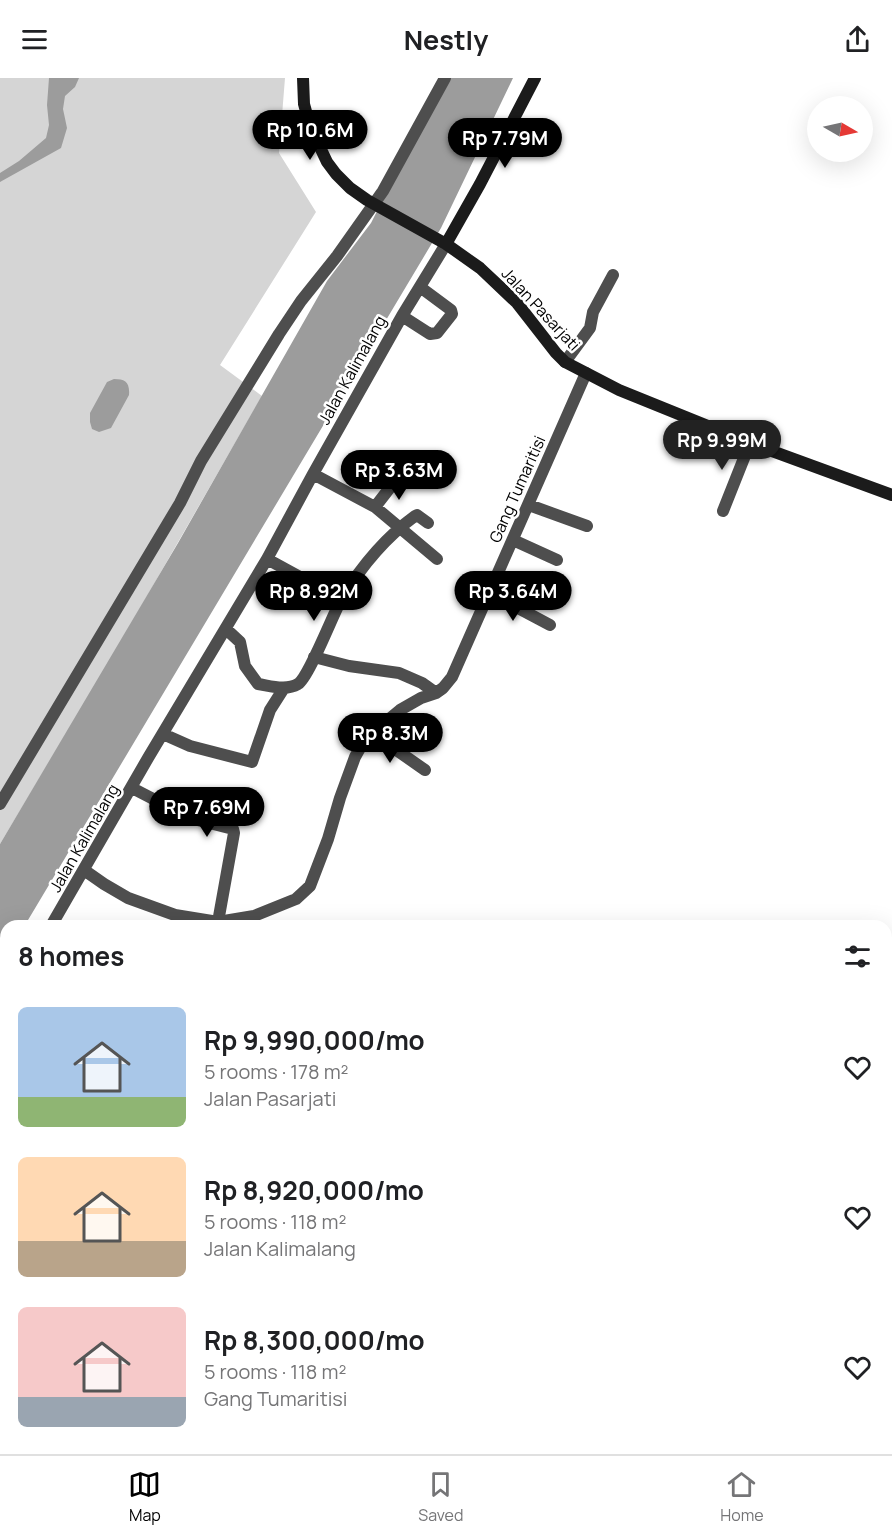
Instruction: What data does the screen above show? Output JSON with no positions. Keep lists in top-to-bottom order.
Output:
{
  "streets": {
    "main road": ["Jalan Pasarjati", "Jalan Kalimalang"],
    "street": ["Gang Tumaritisi"]
  },
  "crossings": [
    ["Jalan Pasarjati", "Jalan Kalimalang"],
    ["Jalan Pasarjati", "Gang Tumaritisi"],
    ["Jalan Kalimalang", "Gang Tumaritisi"]
  ],
  "north": "right",
  "page": {
    "header": "Nestly",
    "price": [
      "Rp 10.6M",
      "Rp 7.79M",
      "Rp 9.99M",
      "Rp 3.63M",
      "Rp 8.92M",
      "Rp 3.64M",
      "Rp 8.3M",
      "Rp 7.69M"
    ],
    "heading": "8 homes",
    "list": [
      {
        "name": "Rp 9,990,000/mo",
        "note": "5 rooms · 178 m² · Jalan Pasarjati"
      },
      {
        "name": "Rp 8,920,000/mo",
        "note": "5 rooms · 118 m² · Jalan Kalimalang"
      },
      {
        "name": "Rp 8,300,000/mo",
        "note": "5 rooms · 118 m² · Gang Tumaritisi"
      }
    ],
    "tabs": ["Map", "Saved", "Home"]
  }
}
